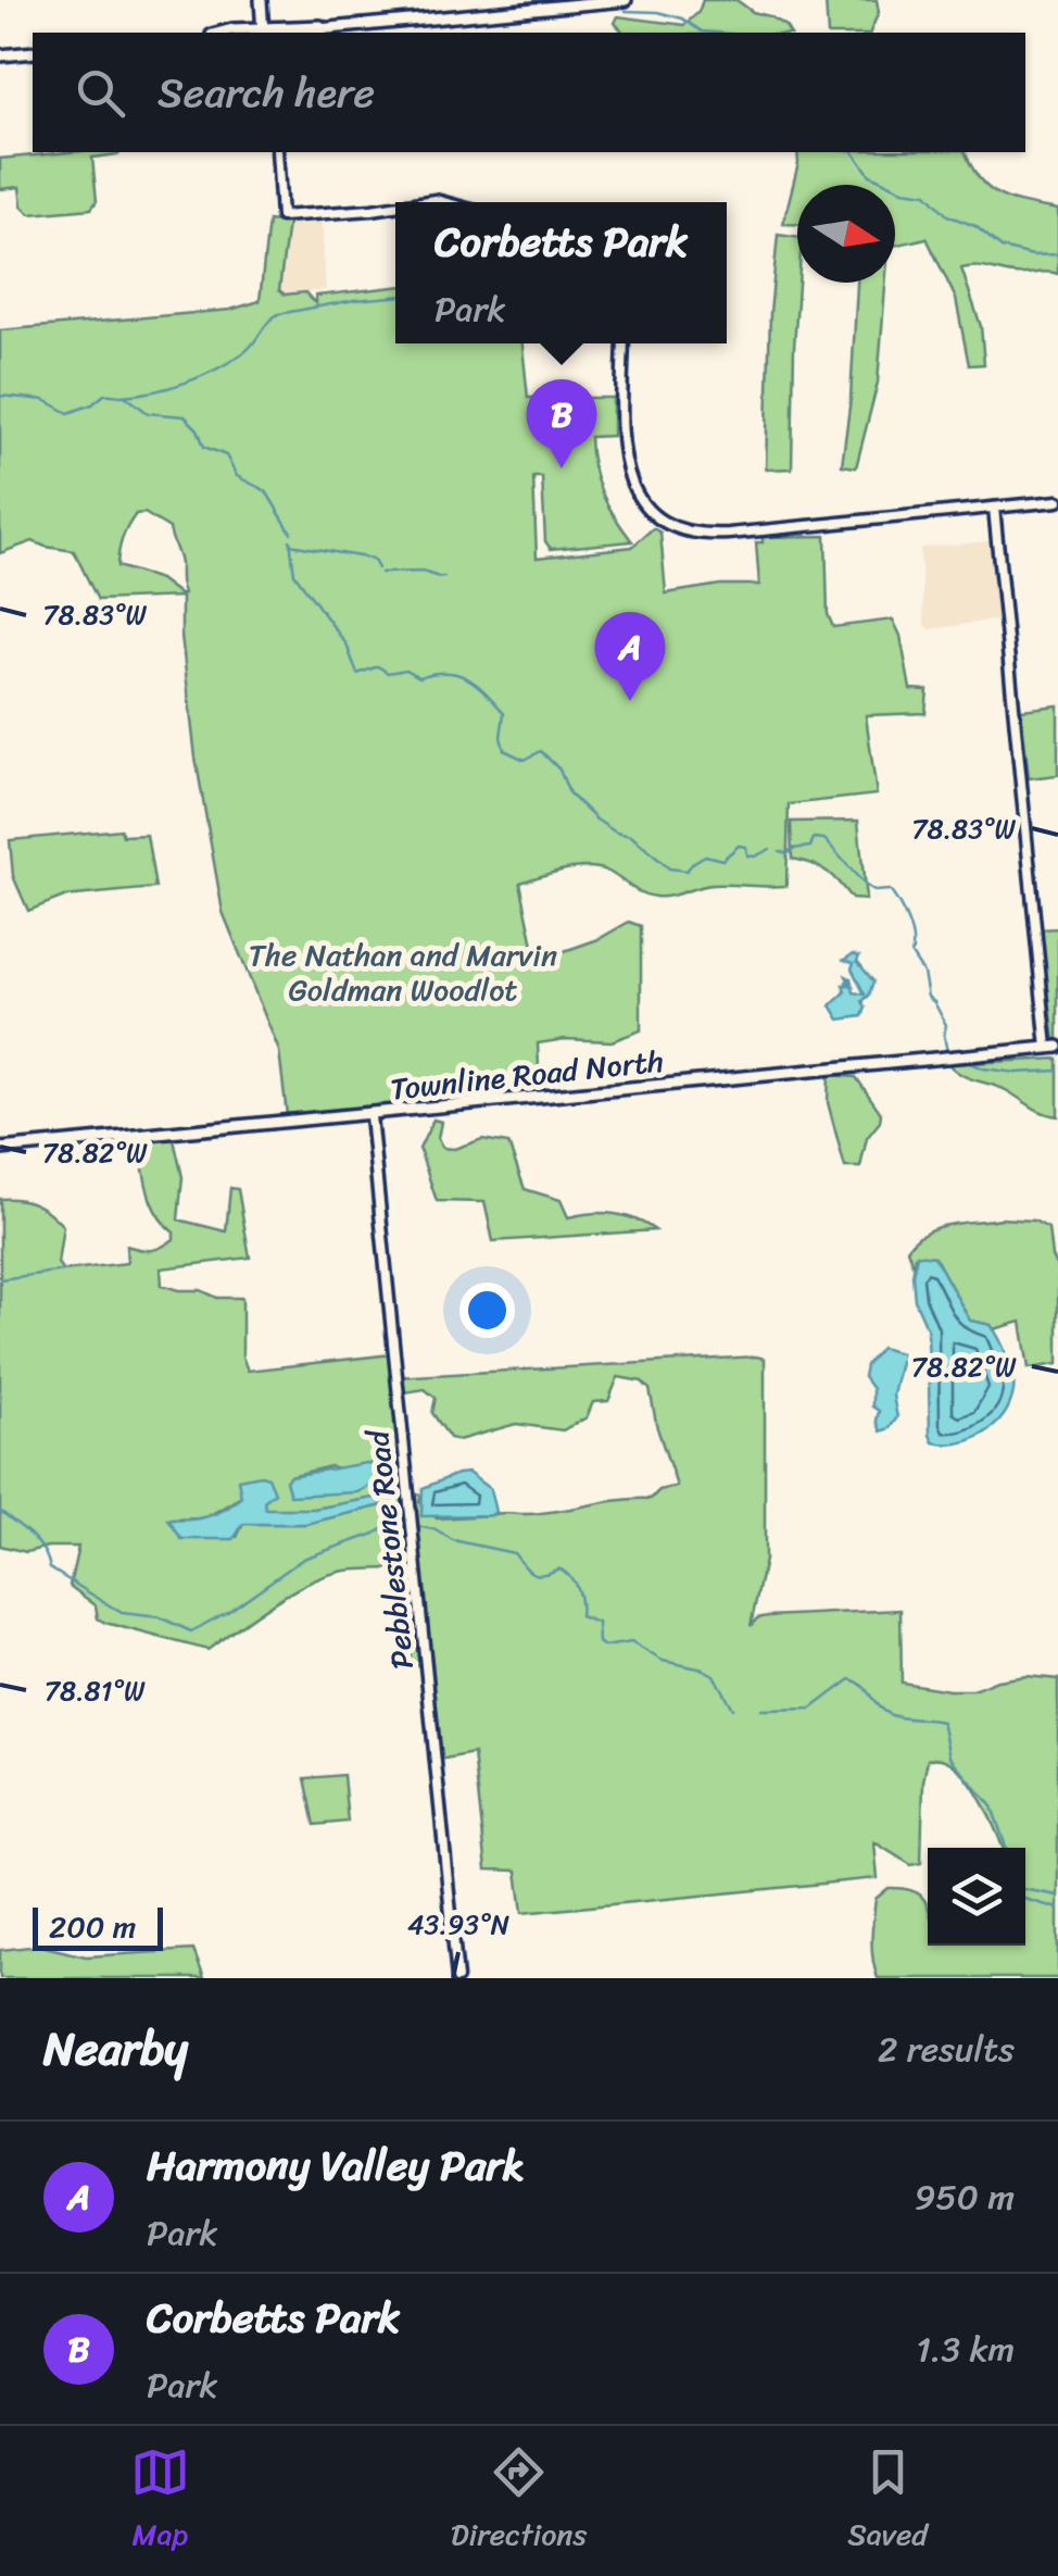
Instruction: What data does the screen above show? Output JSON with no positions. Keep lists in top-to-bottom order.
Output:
{
  "streets": {
    "main road": ["Townline Road North"],
    "street": ["Pebblestone Road"]
  },
  "crossings": [
    ["Townline Road North", "Pebblestone Road"]
  ],
  "parks": ["The Nathan and Marvin Goldman Woodlot"],
  "scale_bar": "200 m",
  "north": "right",
  "page": {
    "search": "Search here",
    "popup": ["Corbetts Park", "Park"],
    "pins": ["B", "A"],
    "scale": "200 m",
    "heading": ["Nearby", "2 results"],
    "list": [
      {
        "mark": "A",
        "name": "Harmony Valley Park",
        "note": "Park",
        "value": "950 m"
      },
      {
        "mark": "B",
        "name": "Corbetts Park",
        "note": "Park",
        "value": "1.3 km"
      }
    ],
    "nav": ["Map", "Directions", "Saved"]
  },
  "coordinates": [
    "78.83°W",
    "78.82°W",
    "78.81°W",
    "43.93°N"
  ]
}
